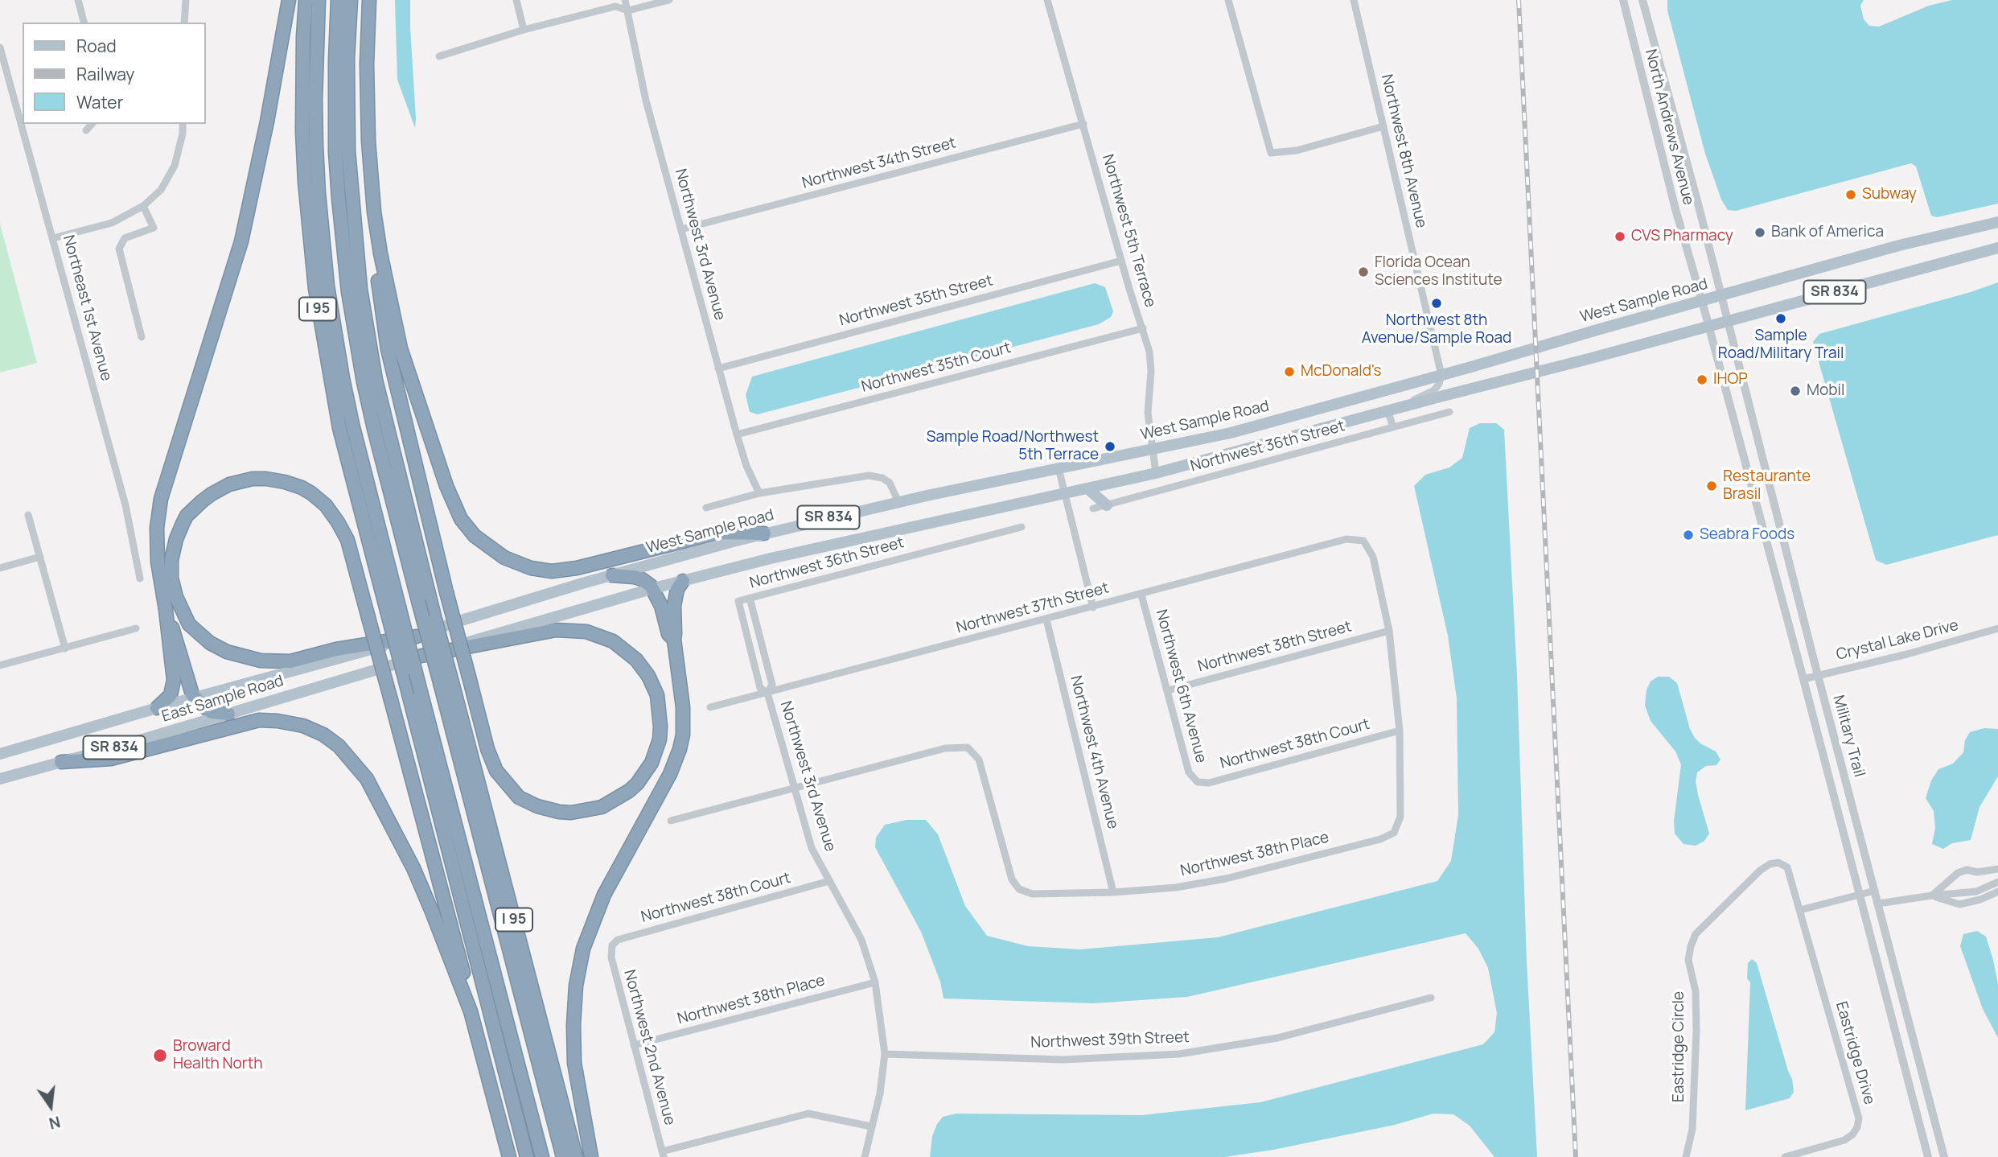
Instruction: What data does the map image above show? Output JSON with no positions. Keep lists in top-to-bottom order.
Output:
{
  "streets": {
    "highway": ["I 95"],
    "main road": ["SR 834", "West Sample Road", "East Sample Road"],
    "street": [
      "North Andrews Avenue",
      "Northwest 8th Avenue",
      "Northwest 34th Street",
      "Northwest 5th Terrace",
      "Northwest 3rd Avenue",
      "Northwest 35th Street",
      "Northeast 1st Avenue",
      "Northwest 35th Court",
      "Northwest 36th Street",
      "Northwest 37th Street",
      "Crystal Lake Drive",
      "Northwest 38th Street",
      "Northwest 6th Avenue",
      "Military Trail",
      "Northwest 38th Court",
      "Northwest 4th Avenue",
      "Northwest 38th Place",
      "Northwest 39th Street",
      "Eastridge Circle",
      "Northwest 2nd Avenue",
      "Eastridge Drive"
    ]
  },
  "crossings": [
    ["North Andrews Avenue", "SR 834"],
    ["North Andrews Avenue", "West Sample Road"],
    ["North Andrews Avenue", "Military Trail"],
    ["Northwest 8th Avenue", "West Sample Road"],
    ["Northwest 34th Street", "Northwest 5th Terrace"],
    ["Northwest 34th Street", "Northwest 3rd Avenue"],
    ["Northwest 5th Terrace", "SR 834"],
    ["Northwest 5th Terrace", "Northwest 35th Street"],
    ["Northwest 5th Terrace", "West Sample Road"],
    ["Northwest 5th Terrace", "Northwest 35th Court"],
    ["Northwest 3rd Avenue", "Northwest 35th Street"],
    ["Northwest 3rd Avenue", "Northwest 35th Court"],
    ["Northwest 3rd Avenue", "Northwest 36th Street"],
    ["Northwest 3rd Avenue", "Northwest 37th Street"],
    ["Northwest 3rd Avenue", "Northwest 38th Court"],
    ["Northwest 3rd Avenue", "Northwest 38th Place"],
    ["Northwest 3rd Avenue", "Northwest 39th Street"],
    ["SR 834", "East Sample Road"],
    ["SR 834", "Military Trail"],
    ["West Sample Road", "East Sample Road"],
    ["Northwest 37th Street", "Northwest 38th Street"],
    ["Northwest 37th Street", "Northwest 6th Avenue"],
    ["Northwest 37th Street", "Northwest 4th Avenue"],
    ["Crystal Lake Drive", "Military Trail"],
    ["Northwest 38th Street", "Northwest 6th Avenue"],
    ["Northwest 6th Avenue", "Northwest 38th Court"],
    ["Northwest 38th Court", "Northwest 38th Place"],
    ["Northwest 38th Court", "Northwest 2nd Avenue"],
    ["Northwest 4th Avenue", "Northwest 38th Place"],
    ["Northwest 38th Place", "Northwest 2nd Avenue"],
    ["Eastridge Circle", "Eastridge Drive"]
  ],
  "places": [
    "Subway",
    "Bank of America",
    "CVS Pharmacy",
    "Florida Ocean Sciences Institute",
    "Northwest 8th Avenue/Sample Road",
    "Sample Road/Military Trail",
    "McDonald's",
    "IHOP",
    "Mobil",
    "Sample Road/Northwest 5th Terrace",
    "Restaurante Brasil",
    "Seabra Foods",
    "Broward Health North"
  ],
  "legend": ["Road", "Railway", "Water"],
  "north": "bottom"
}
